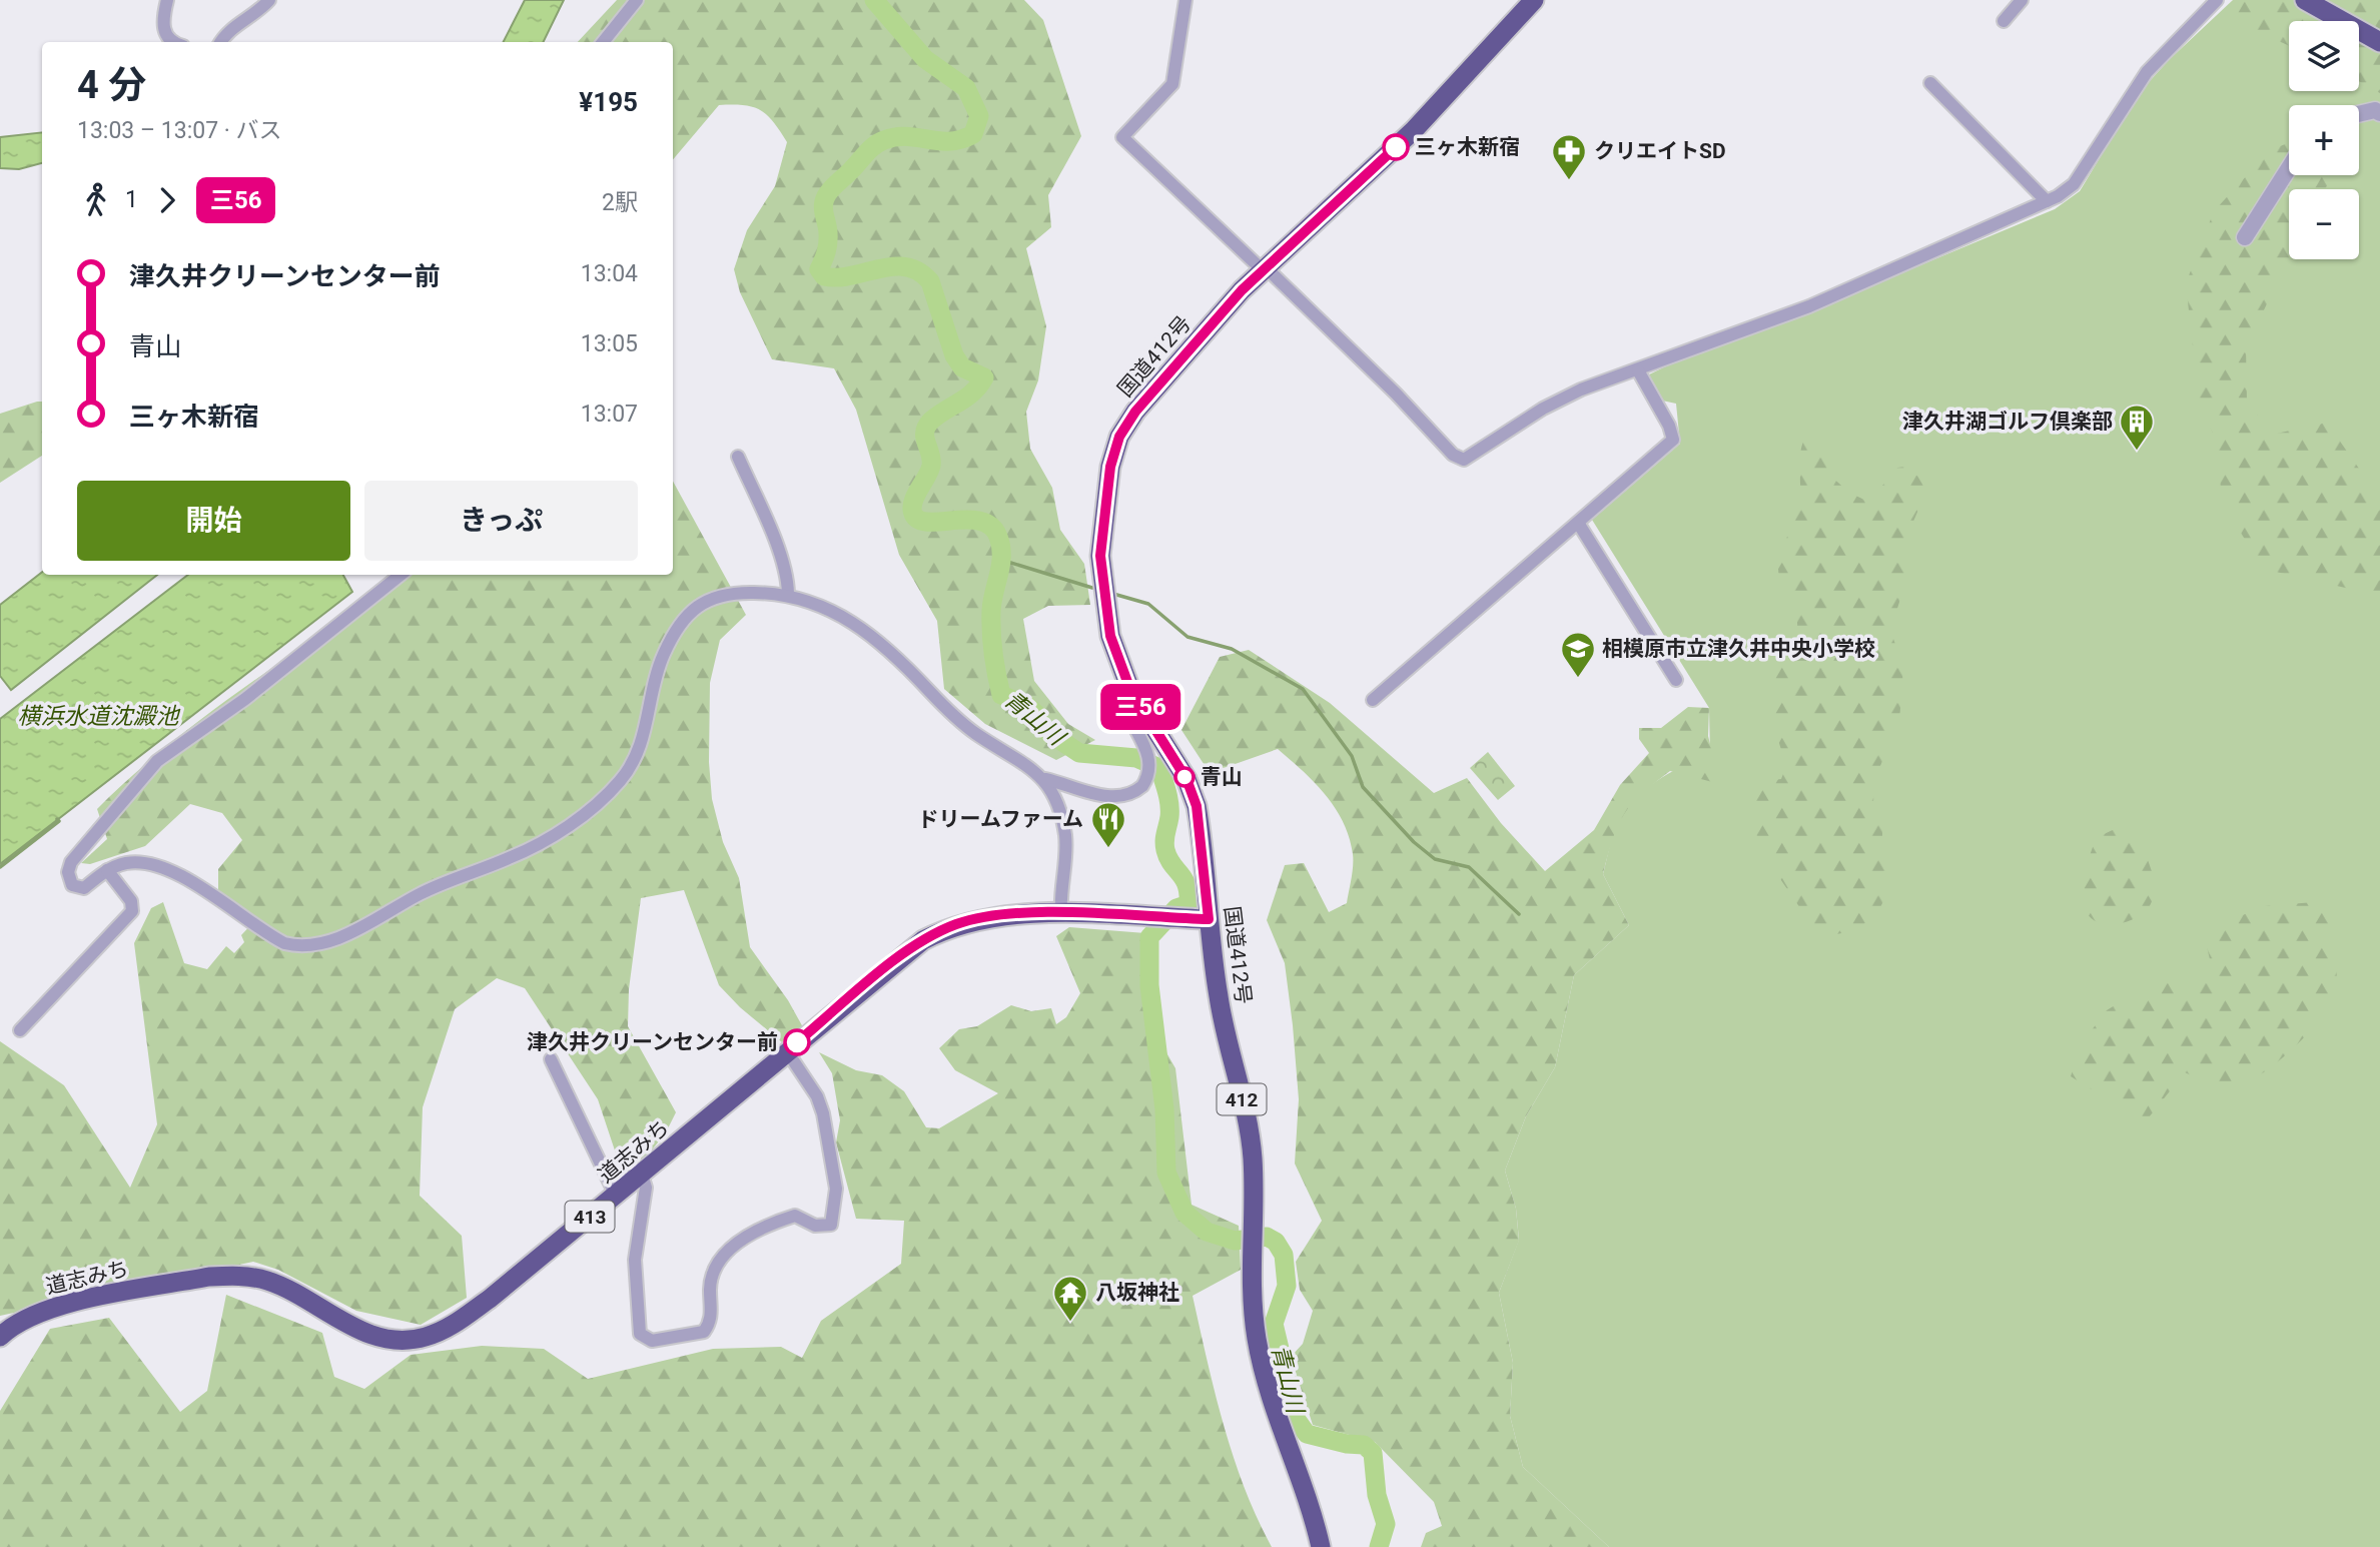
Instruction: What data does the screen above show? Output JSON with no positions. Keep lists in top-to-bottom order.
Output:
{
  "streets": {
    "highway": [
      "国道412号",
      "412",
      "道志みち",
      "413"
    ]
  },
  "crossings": [
    ["国道412号", "道志みち"]
  ],
  "water": ["横浜水道沈澱池", "青山川"],
  "places": {
    "other": ["三ヶ木新宿", "青山", "津久井クリーンセンター前"],
    "pharmacy": ["クリエイトSD"],
    "building": ["津久井湖ゴルフ倶楽部"],
    "school or university": ["相模原市立津久井中央小学校"],
    "restaurant": ["ドリームファーム"],
    "temple": ["八坂神社"]
  },
  "lines": ["bus line 三56"],
  "page": {
    "on_map": "三56",
    "map_buttons": ["+", "−"],
    "heading": ["4 分", "13:03 – 13:07 · バス", "¥195"],
    "legs": ["1", "三56", "2駅"],
    "list": [
      {
        "name": "津久井クリーンセンター前",
        "value": "13:04"
      },
      {
        "name": "青山",
        "value": "13:05"
      },
      {
        "name": "三ヶ木新宿",
        "value": "13:07"
      }
    ],
    "buttons": ["開始", "きっぷ"]
  }
}
